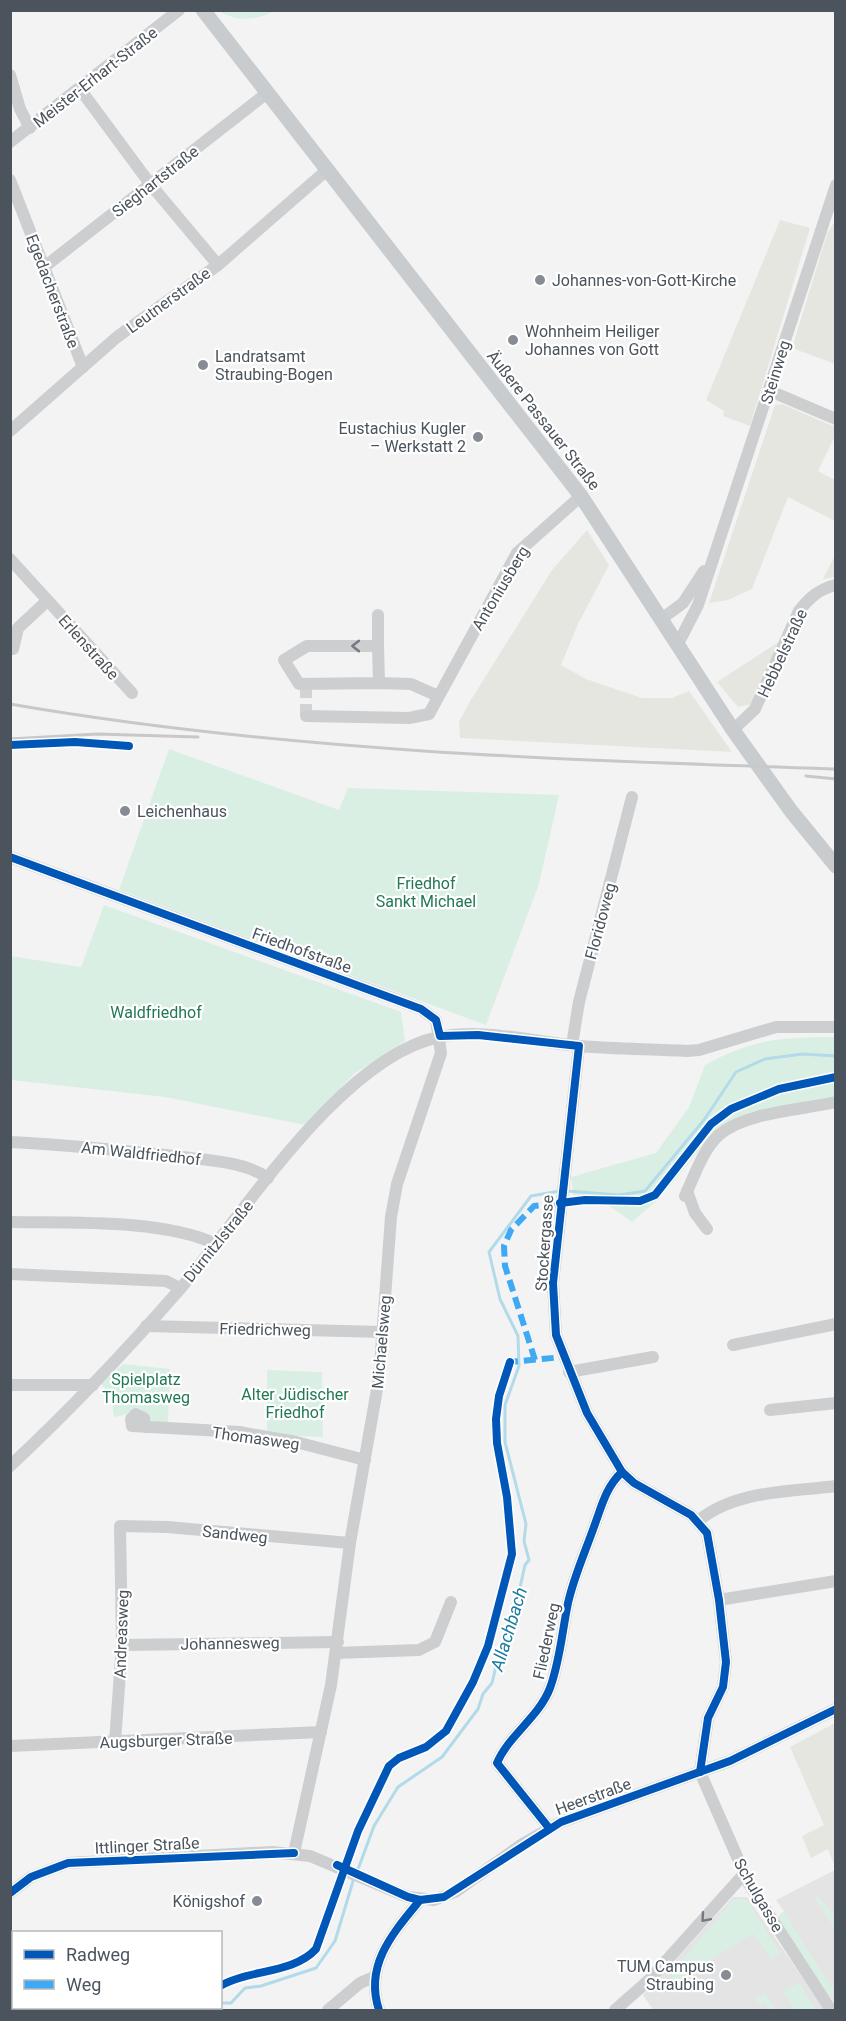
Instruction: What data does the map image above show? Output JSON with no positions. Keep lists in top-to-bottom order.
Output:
{
  "streets": {
    "main road": ["Äußere Passauer Straße"],
    "street": [
      "Meister-Erhart-Straße",
      "Sieghartstraße",
      "Egedacherstraße",
      "Leutnerstraße",
      "Steinweg",
      "Antoniusberg",
      "Erlenstraße",
      "Hebbelstraße",
      "Floridoweg",
      "Friedhofstraße",
      "Am Waldfriedhof",
      "Dürnitzlstraße",
      "Stockergasse",
      "Friedrichweg",
      "Michaelsweg",
      "Thomasweg",
      "Sandweg",
      "Andreasweg",
      "Fliederweg",
      "Johannesweg",
      "Augsburger Straße",
      "Heerstraße",
      "Ittlinger Straße",
      "Schulgasse"
    ]
  },
  "crossings": [
    ["Sieghartstraße", "Egedacherstraße"],
    ["Sieghartstraße", "Äußere Passauer Straße"],
    ["Egedacherstraße", "Leutnerstraße"],
    ["Leutnerstraße", "Äußere Passauer Straße"],
    ["Steinweg", "Äußere Passauer Straße"],
    ["Äußere Passauer Straße", "Antoniusberg"],
    ["Äußere Passauer Straße", "Hebbelstraße"],
    ["Floridoweg", "Stockergasse"],
    ["Friedhofstraße", "Dürnitzlstraße"],
    ["Friedhofstraße", "Michaelsweg"],
    ["Am Waldfriedhof", "Dürnitzlstraße"],
    ["Dürnitzlstraße", "Friedrichweg"],
    ["Dürnitzlstraße", "Michaelsweg"],
    ["Stockergasse", "Fliederweg"],
    ["Friedrichweg", "Michaelsweg"],
    ["Michaelsweg", "Thomasweg"],
    ["Michaelsweg", "Sandweg"],
    ["Michaelsweg", "Johannesweg"],
    ["Michaelsweg", "Augsburger Straße"],
    ["Michaelsweg", "Ittlinger Straße"],
    ["Sandweg", "Andreasweg"],
    ["Andreasweg", "Johannesweg"],
    ["Andreasweg", "Augsburger Straße"],
    ["Fliederweg", "Heerstraße"],
    ["Heerstraße", "Ittlinger Straße"],
    ["Heerstraße", "Schulgasse"]
  ],
  "water": ["Allachbach"],
  "parks": [
    "Friedhof Sankt Michael",
    "Waldfriedhof",
    "Spielplatz Thomasweg",
    "Alter Jüdischer Friedhof"
  ],
  "places": [
    "Johannes-von-Gott-Kirche",
    "Wohnheim Heiliger Johannes von Gott",
    "Landratsamt Straubing-Bogen",
    "Eustachius Kugler – Werkstatt 2",
    "Leichenhaus",
    "Königshof",
    "TUM Campus Straubing"
  ],
  "legend": ["Radweg", "Weg"]
}
